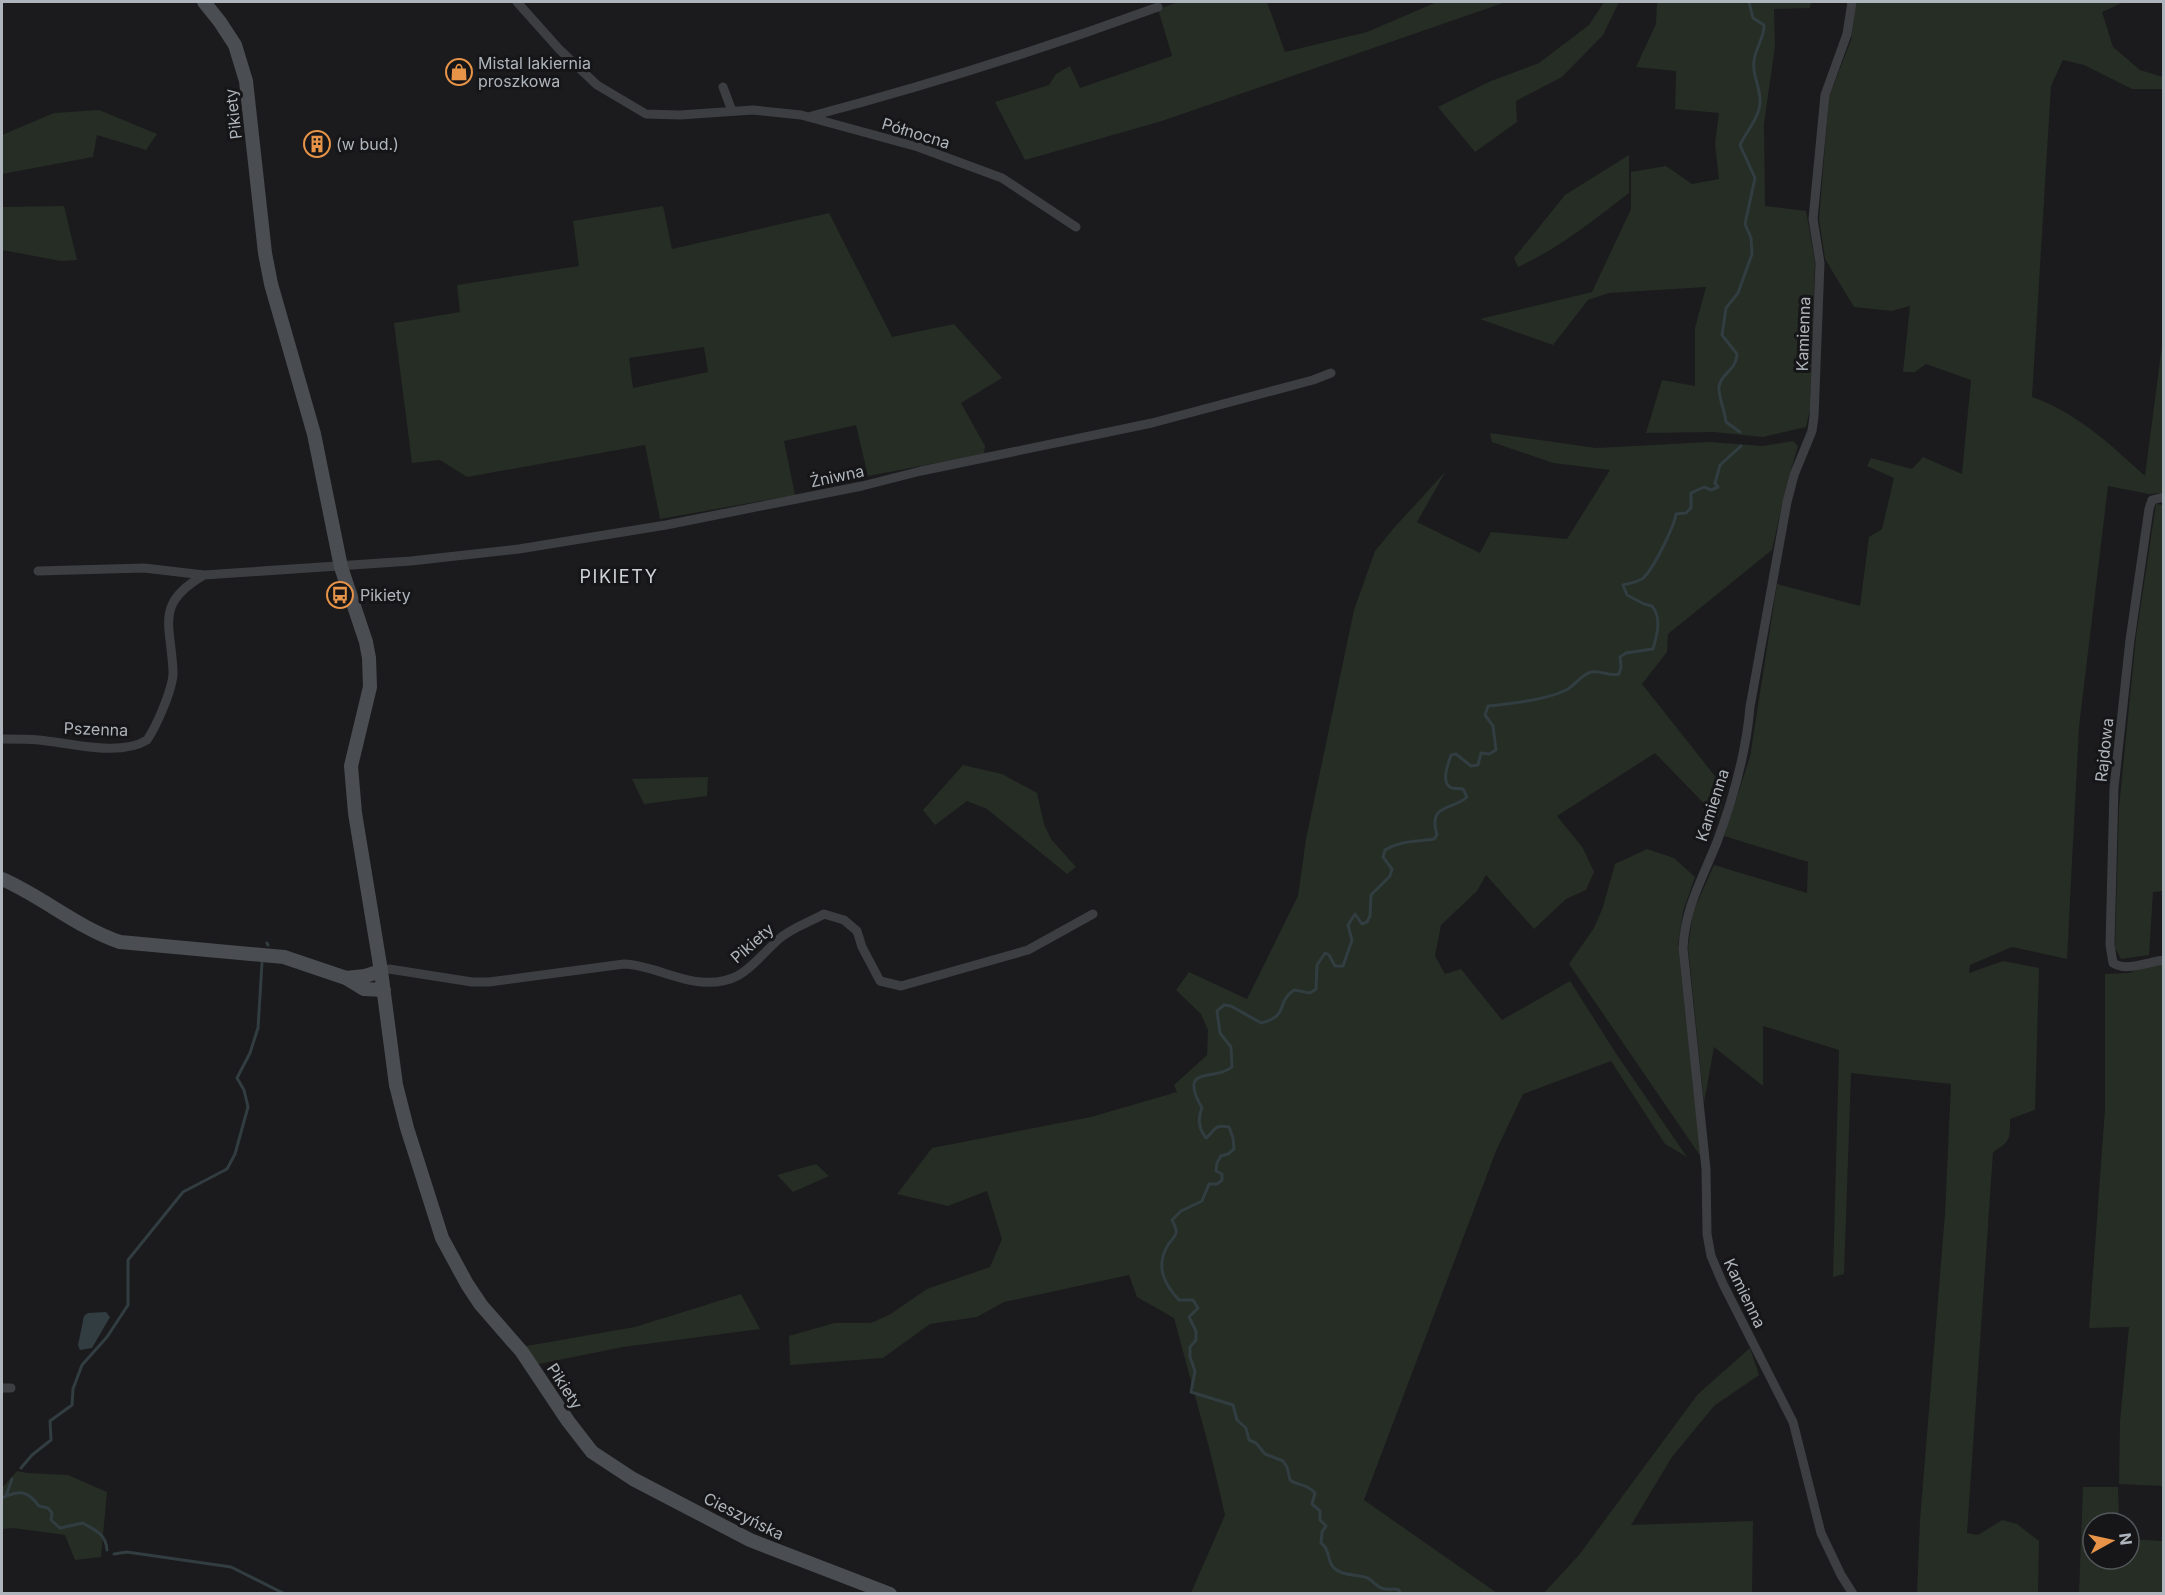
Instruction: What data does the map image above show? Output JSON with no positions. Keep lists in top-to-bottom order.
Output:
{
  "streets": {
    "street": [
      "Pikiety",
      "Północna",
      "Kamienna",
      "Żniwna",
      "Pszenna",
      "Rajdowa",
      "Cieszyńska"
    ]
  },
  "crossings": [
    ["Pikiety", "Żniwna"],
    ["Pikiety", "Cieszyńska"]
  ],
  "districts": ["PIKIETY"],
  "places": {
    "shop": ["Mistal lakiernia proszkowa"],
    "building": ["(w bud.)"],
    "bus stop": ["Pikiety"]
  },
  "north": "right"
}
